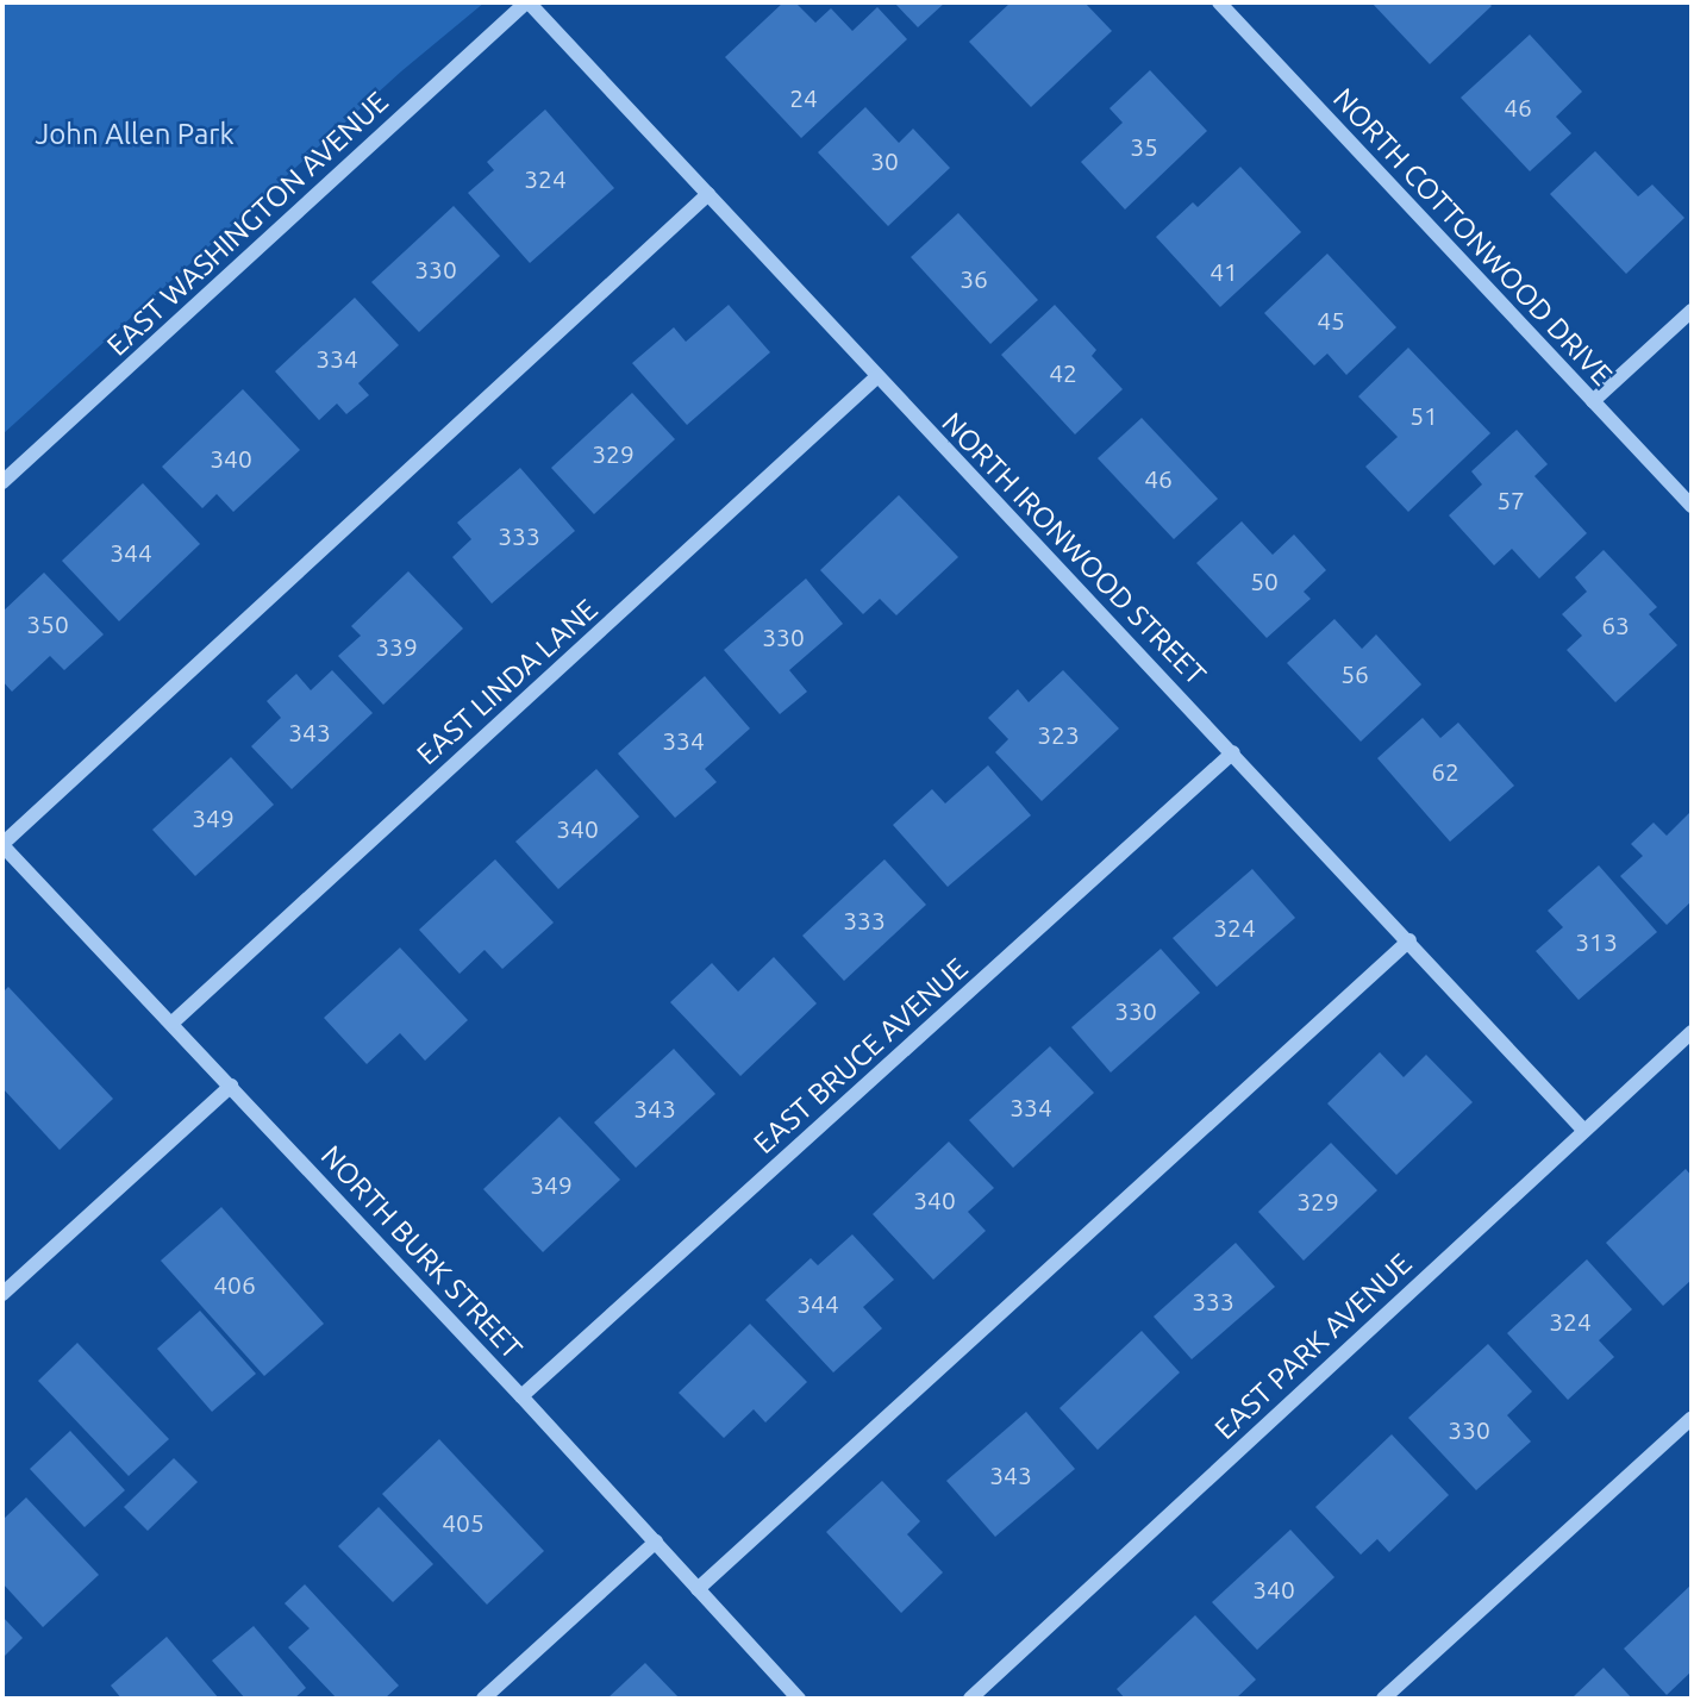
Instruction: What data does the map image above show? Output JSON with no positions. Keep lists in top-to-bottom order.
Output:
{
  "streets": {
    "street": [
      "EAST WASHINGTON AVENUE",
      "NORTH COTTONWOOD DRIVE",
      "NORTH IRONWOOD STREET",
      "EAST LINDA LANE",
      "EAST BRUCE AVENUE",
      "NORTH BURK STREET",
      "EAST PARK AVENUE"
    ]
  },
  "crossings": [
    ["EAST WASHINGTON AVENUE", "NORTH IRONWOOD STREET"],
    ["NORTH IRONWOOD STREET", "EAST LINDA LANE"],
    ["NORTH IRONWOOD STREET", "EAST BRUCE AVENUE"],
    ["NORTH IRONWOOD STREET", "EAST PARK AVENUE"],
    ["EAST LINDA LANE", "NORTH BURK STREET"],
    ["EAST BRUCE AVENUE", "NORTH BURK STREET"]
  ],
  "parks": ["John Allen Park"],
  "house_numbers": [
    "24",
    "46",
    "35",
    "30",
    "324",
    "330",
    "41",
    "36",
    "45",
    "334",
    "42",
    "51",
    "329",
    "340",
    "46",
    "57",
    "333",
    "344",
    "50",
    "350",
    "63",
    "330",
    "339",
    "56",
    "343",
    "323",
    "334",
    "62",
    "349",
    "340",
    "333",
    "324",
    "313",
    "330",
    "334",
    "343",
    "349",
    "340",
    "329",
    "406",
    "333",
    "344",
    "324",
    "330",
    "343",
    "405",
    "340"
  ]
}
